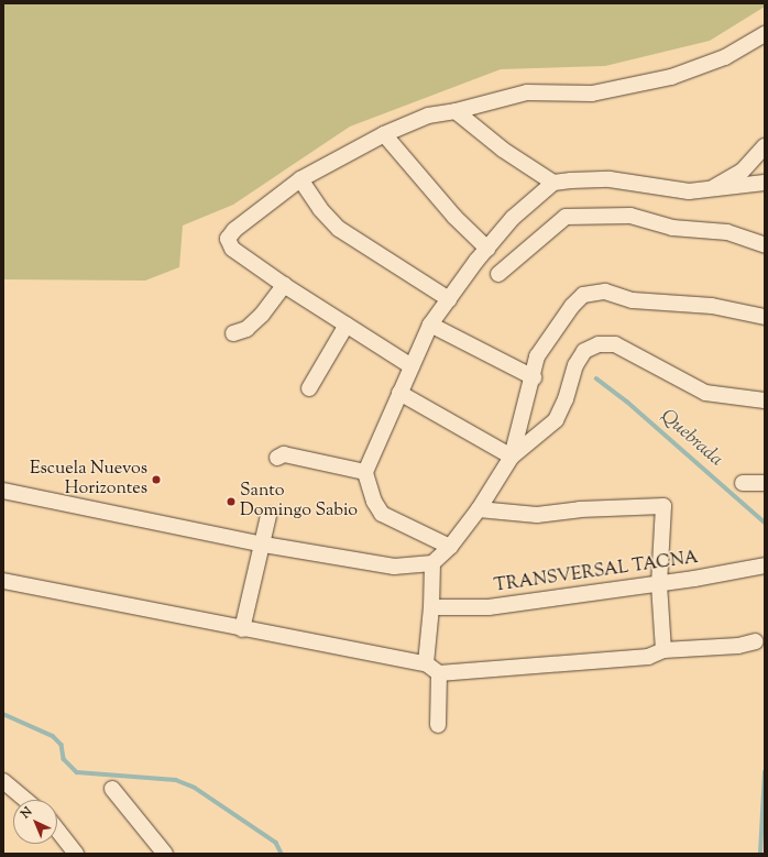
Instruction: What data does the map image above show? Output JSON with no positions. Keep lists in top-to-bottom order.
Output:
{
  "streets": {
    "street": ["TRANSVERSAL TACNA"]
  },
  "water": ["Quebrada"],
  "places": ["Escuela Nuevos Horizontes", "Santo Domingo Sabio"],
  "north": "top left"
}
